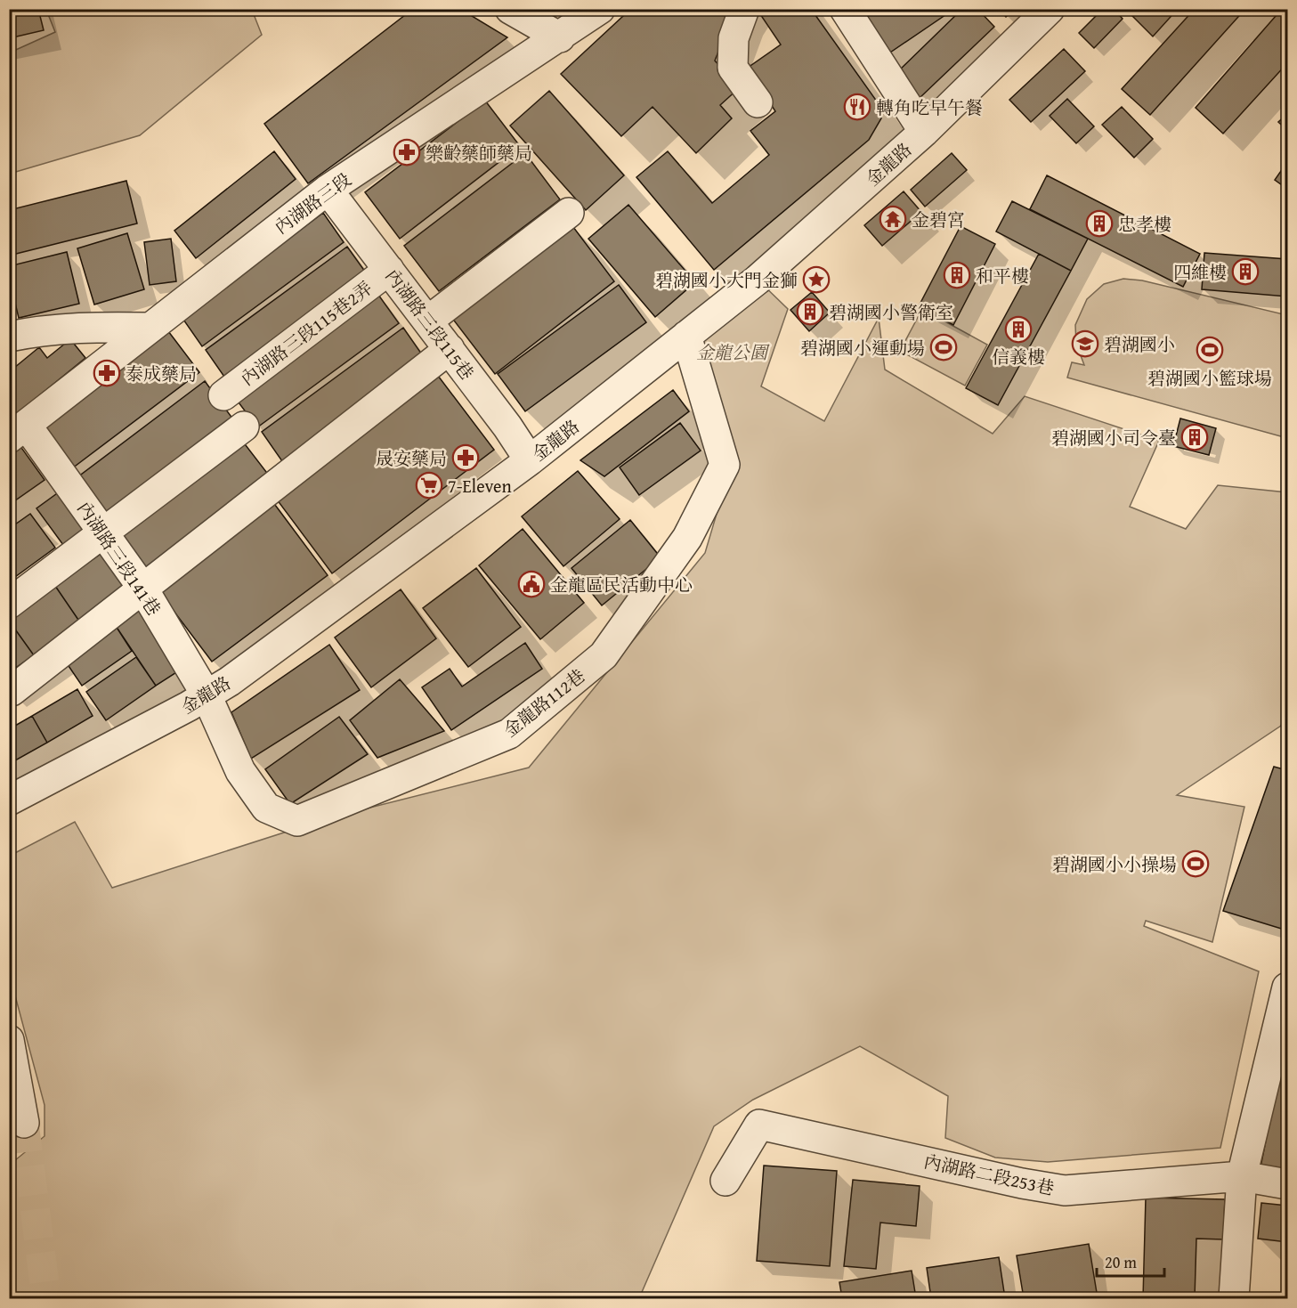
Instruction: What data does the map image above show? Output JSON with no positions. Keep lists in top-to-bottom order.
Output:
{
  "streets": {
    "street": [
      "金龍路",
      "內湖路三段",
      "內湖路三段115巷",
      "內湖路三段115巷2弄",
      "內湖路三段141巷",
      "金龍路112巷",
      "內湖路二段253巷"
    ]
  },
  "crossings": [
    ["金龍路", "內湖路三段115巷"],
    ["金龍路", "內湖路三段141巷"],
    ["金龍路", "金龍路112巷"],
    ["內湖路三段", "內湖路三段115巷"],
    ["內湖路三段", "內湖路三段141巷"],
    ["內湖路三段115巷", "內湖路三段115巷2弄"],
    ["內湖路三段141巷", "金龍路112巷"]
  ],
  "parks": ["金龍公園"],
  "places": {
    "restaurant": ["轉角吃早午餐"],
    "pharmacy": ["樂齡藥師藥局", "泰成藥局", "晟安藥局"],
    "temple": ["金碧宮"],
    "building": [
      "忠孝樓",
      "四維樓",
      "和平樓",
      "碧湖國小警衛室",
      "信義樓",
      "碧湖國小司令臺"
    ],
    "place": ["碧湖國小大門金獅"],
    "school or university": ["碧湖國小"],
    "sports": ["碧湖國小運動場", "碧湖國小籃球場", "碧湖國小小操場"],
    "supermarket": ["7-Eleven"],
    "public building": ["金龍區民活動中心"]
  },
  "scale_bar": "20 m"
}
